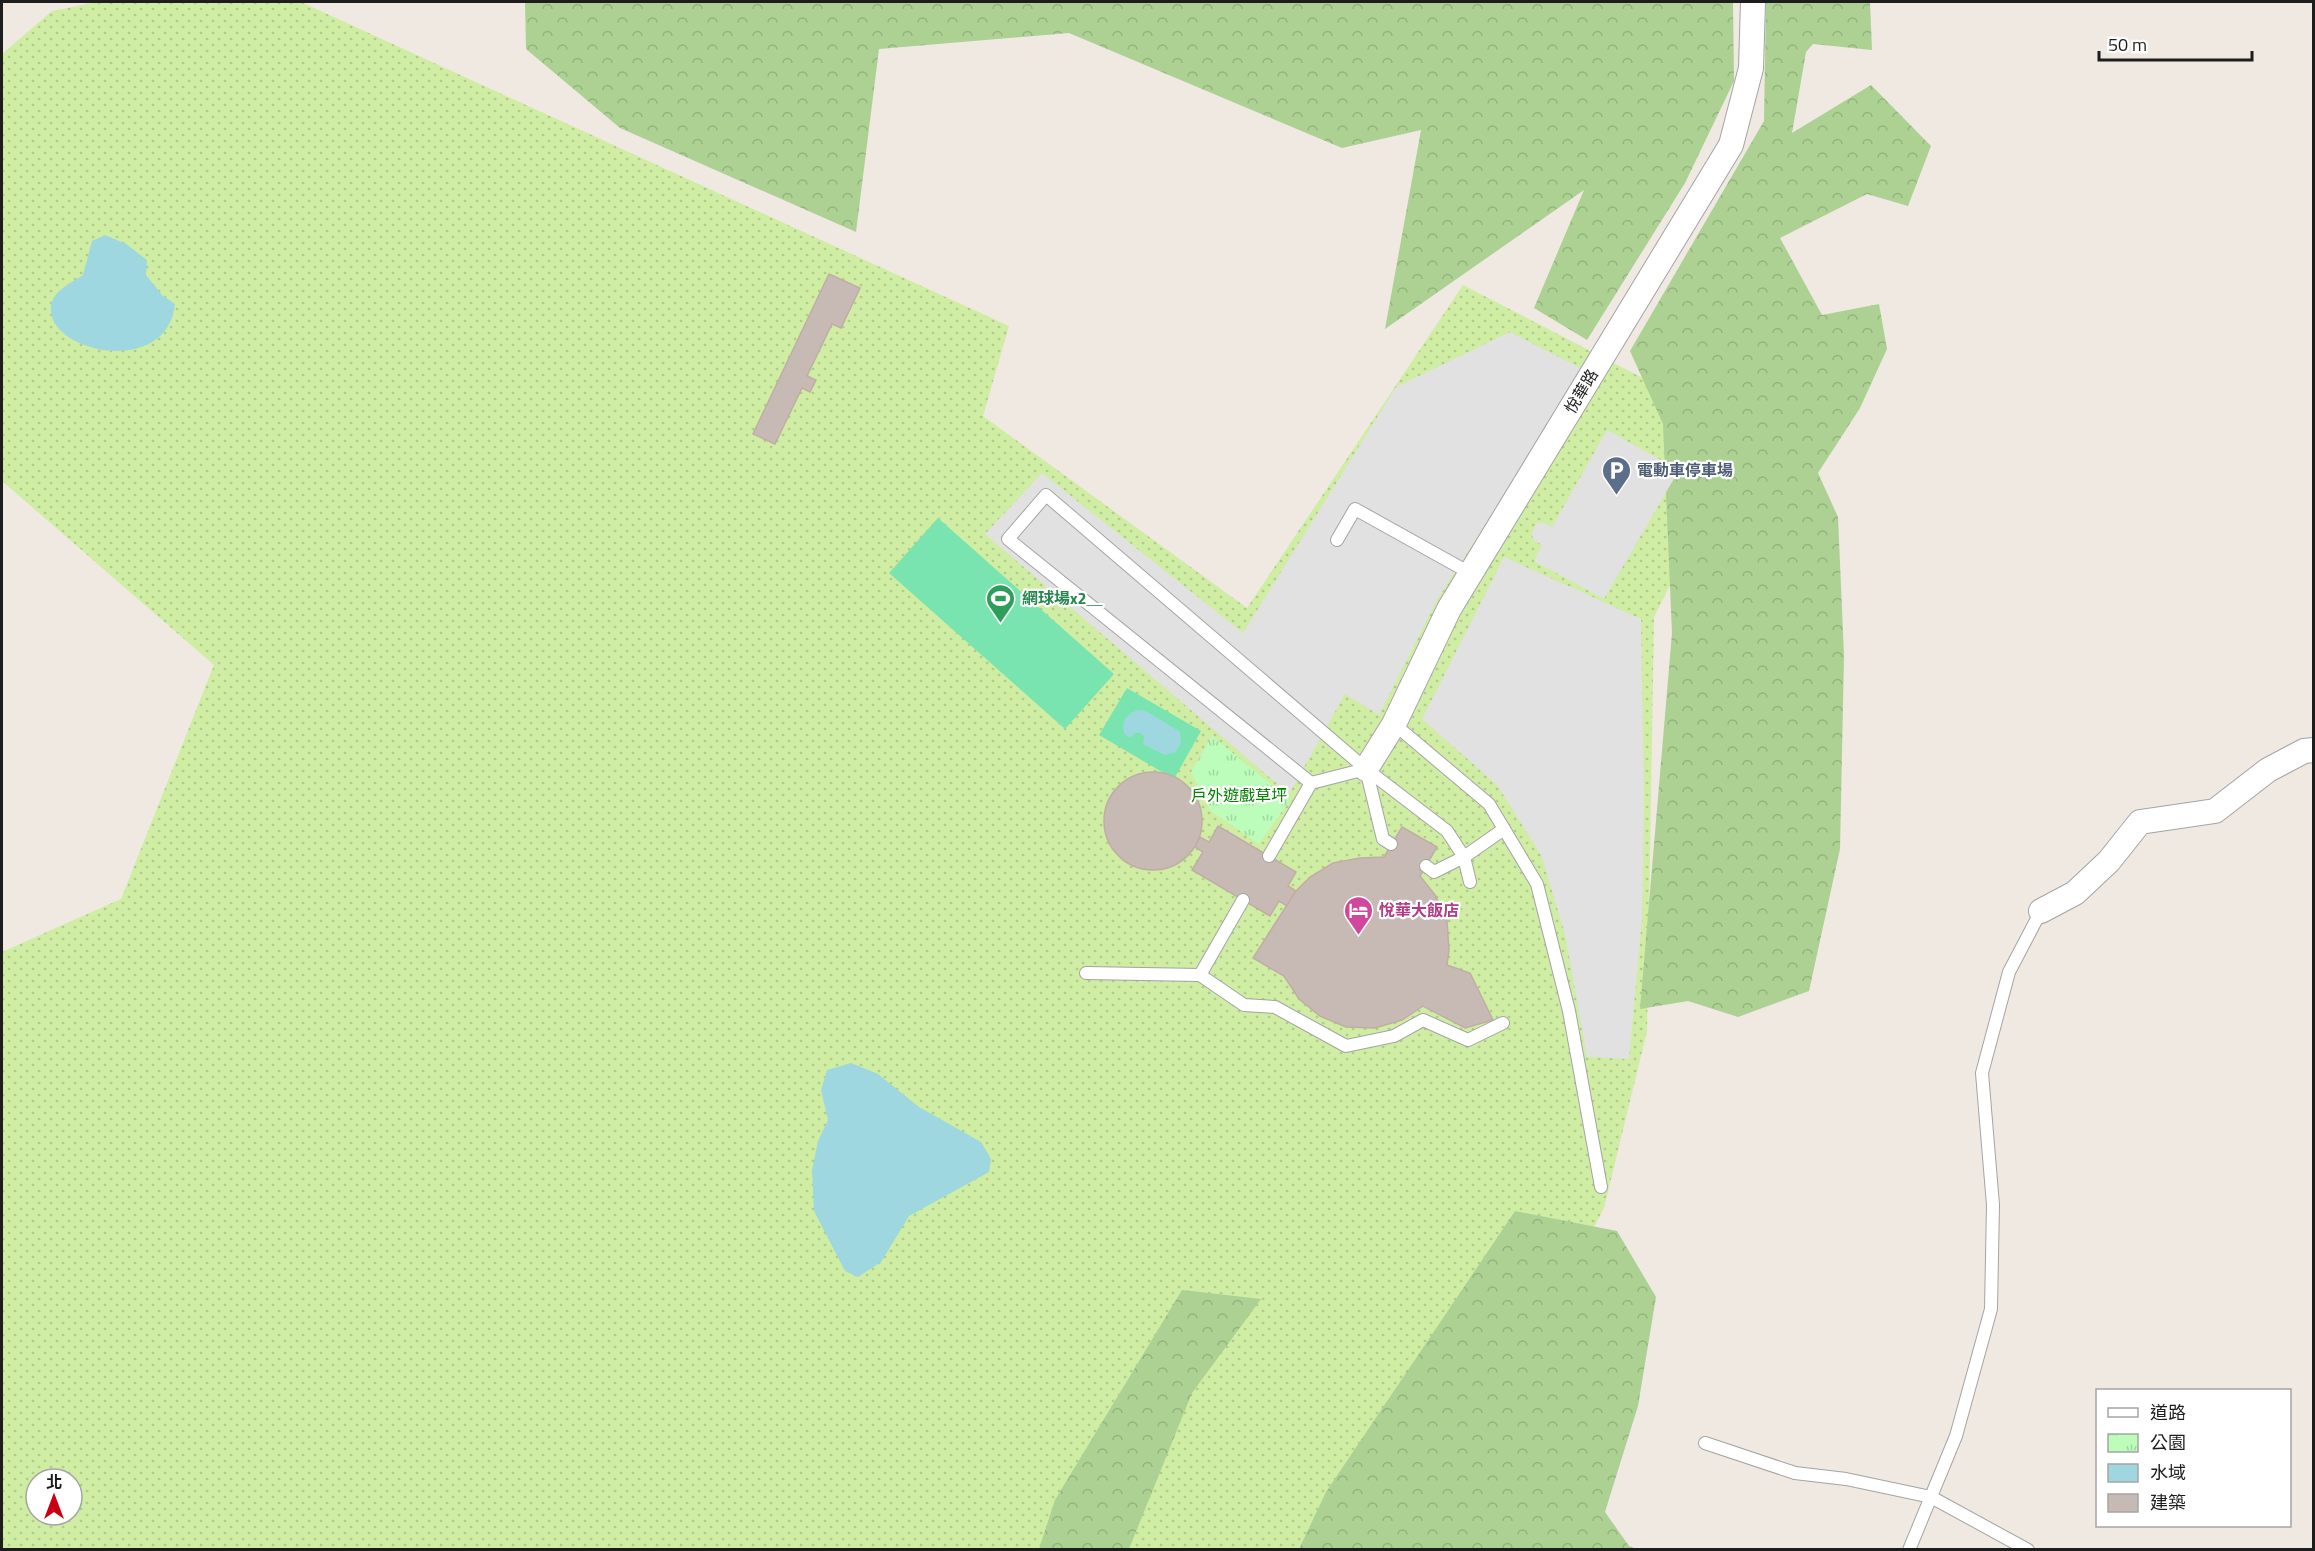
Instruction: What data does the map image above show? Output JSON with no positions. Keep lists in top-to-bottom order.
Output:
{
  "streets": {
    "street": ["悅華路"]
  },
  "parks": ["戶外遊戲草坪"],
  "places": {
    "parking": ["電動車停車場"],
    "sports": ["網球場x2＿"],
    "hotel": ["悅華大飯店"]
  },
  "legend": [
    "道路",
    "公園",
    "水域",
    "建築"
  ],
  "scale_bar": "50 m",
  "north": "top"
}
